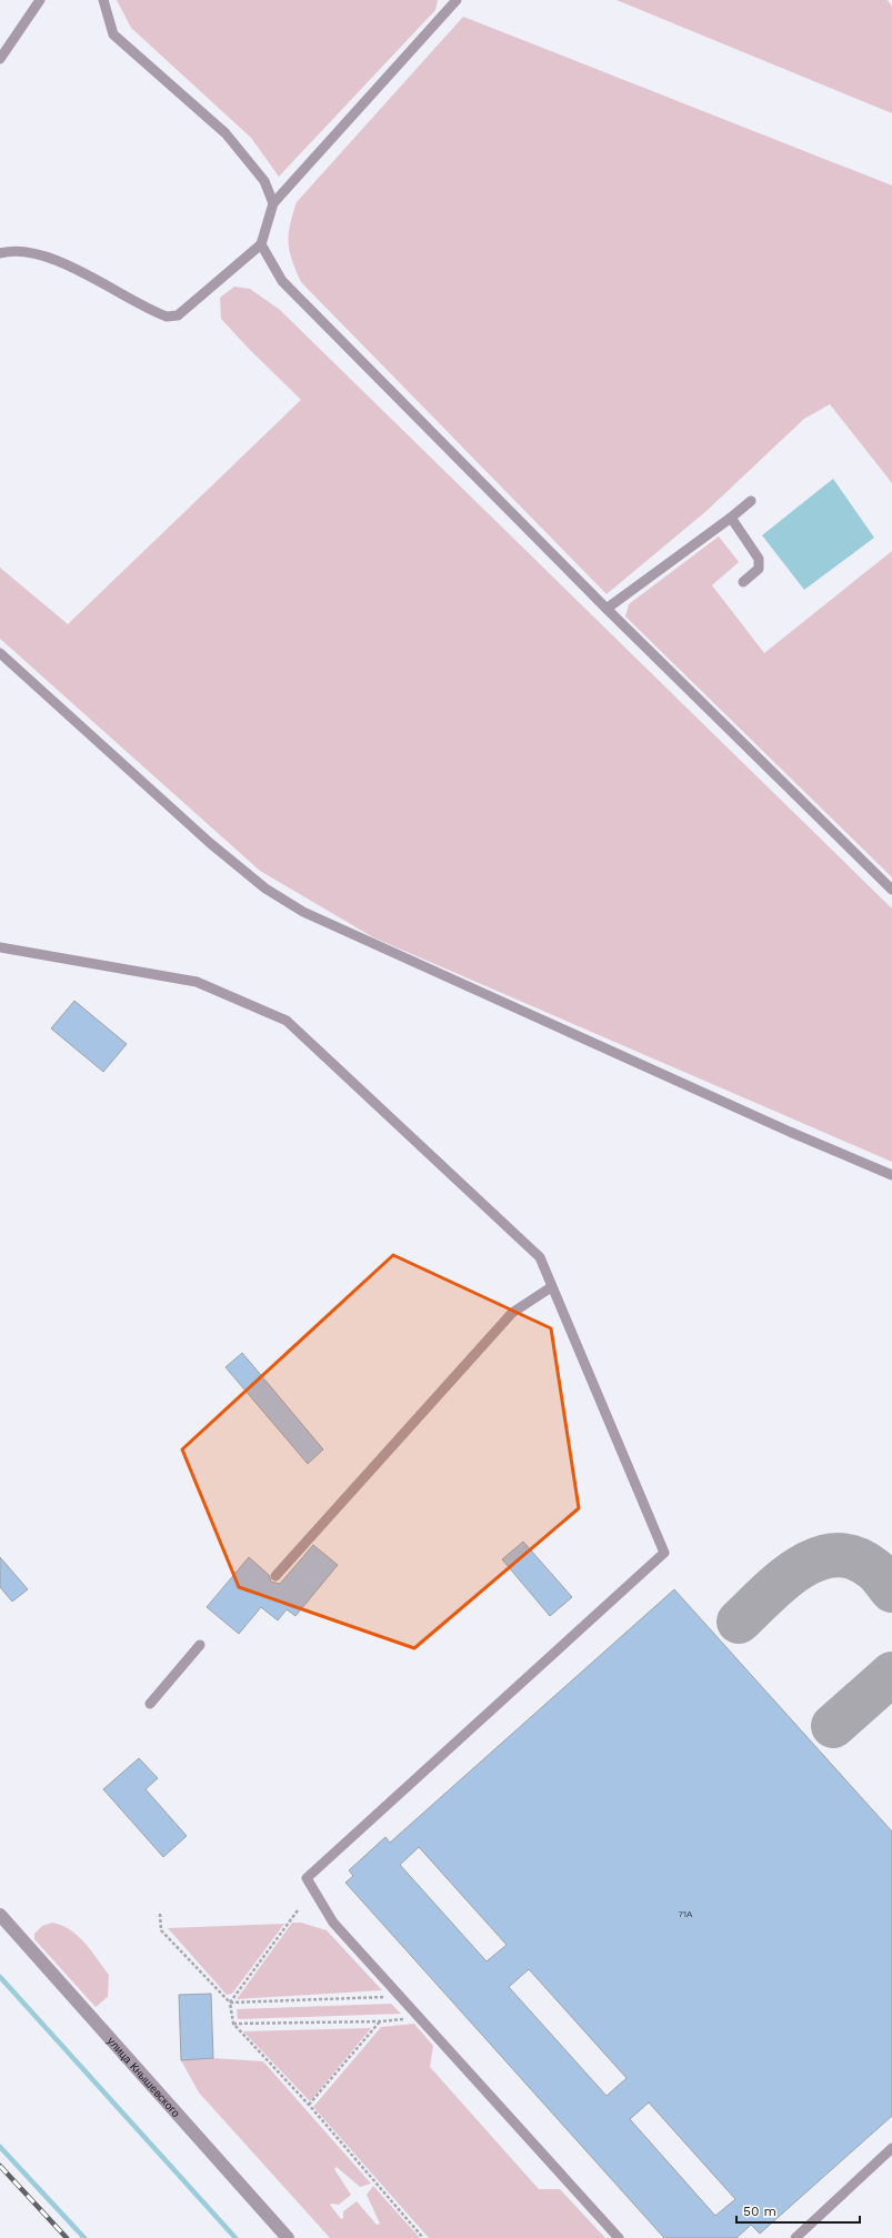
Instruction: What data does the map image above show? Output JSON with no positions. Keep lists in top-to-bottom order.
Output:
{
  "streets": {
    "street": ["улица Кнышевского"]
  },
  "house_numbers": ["71А"],
  "scale_bar": "50 m"
}
